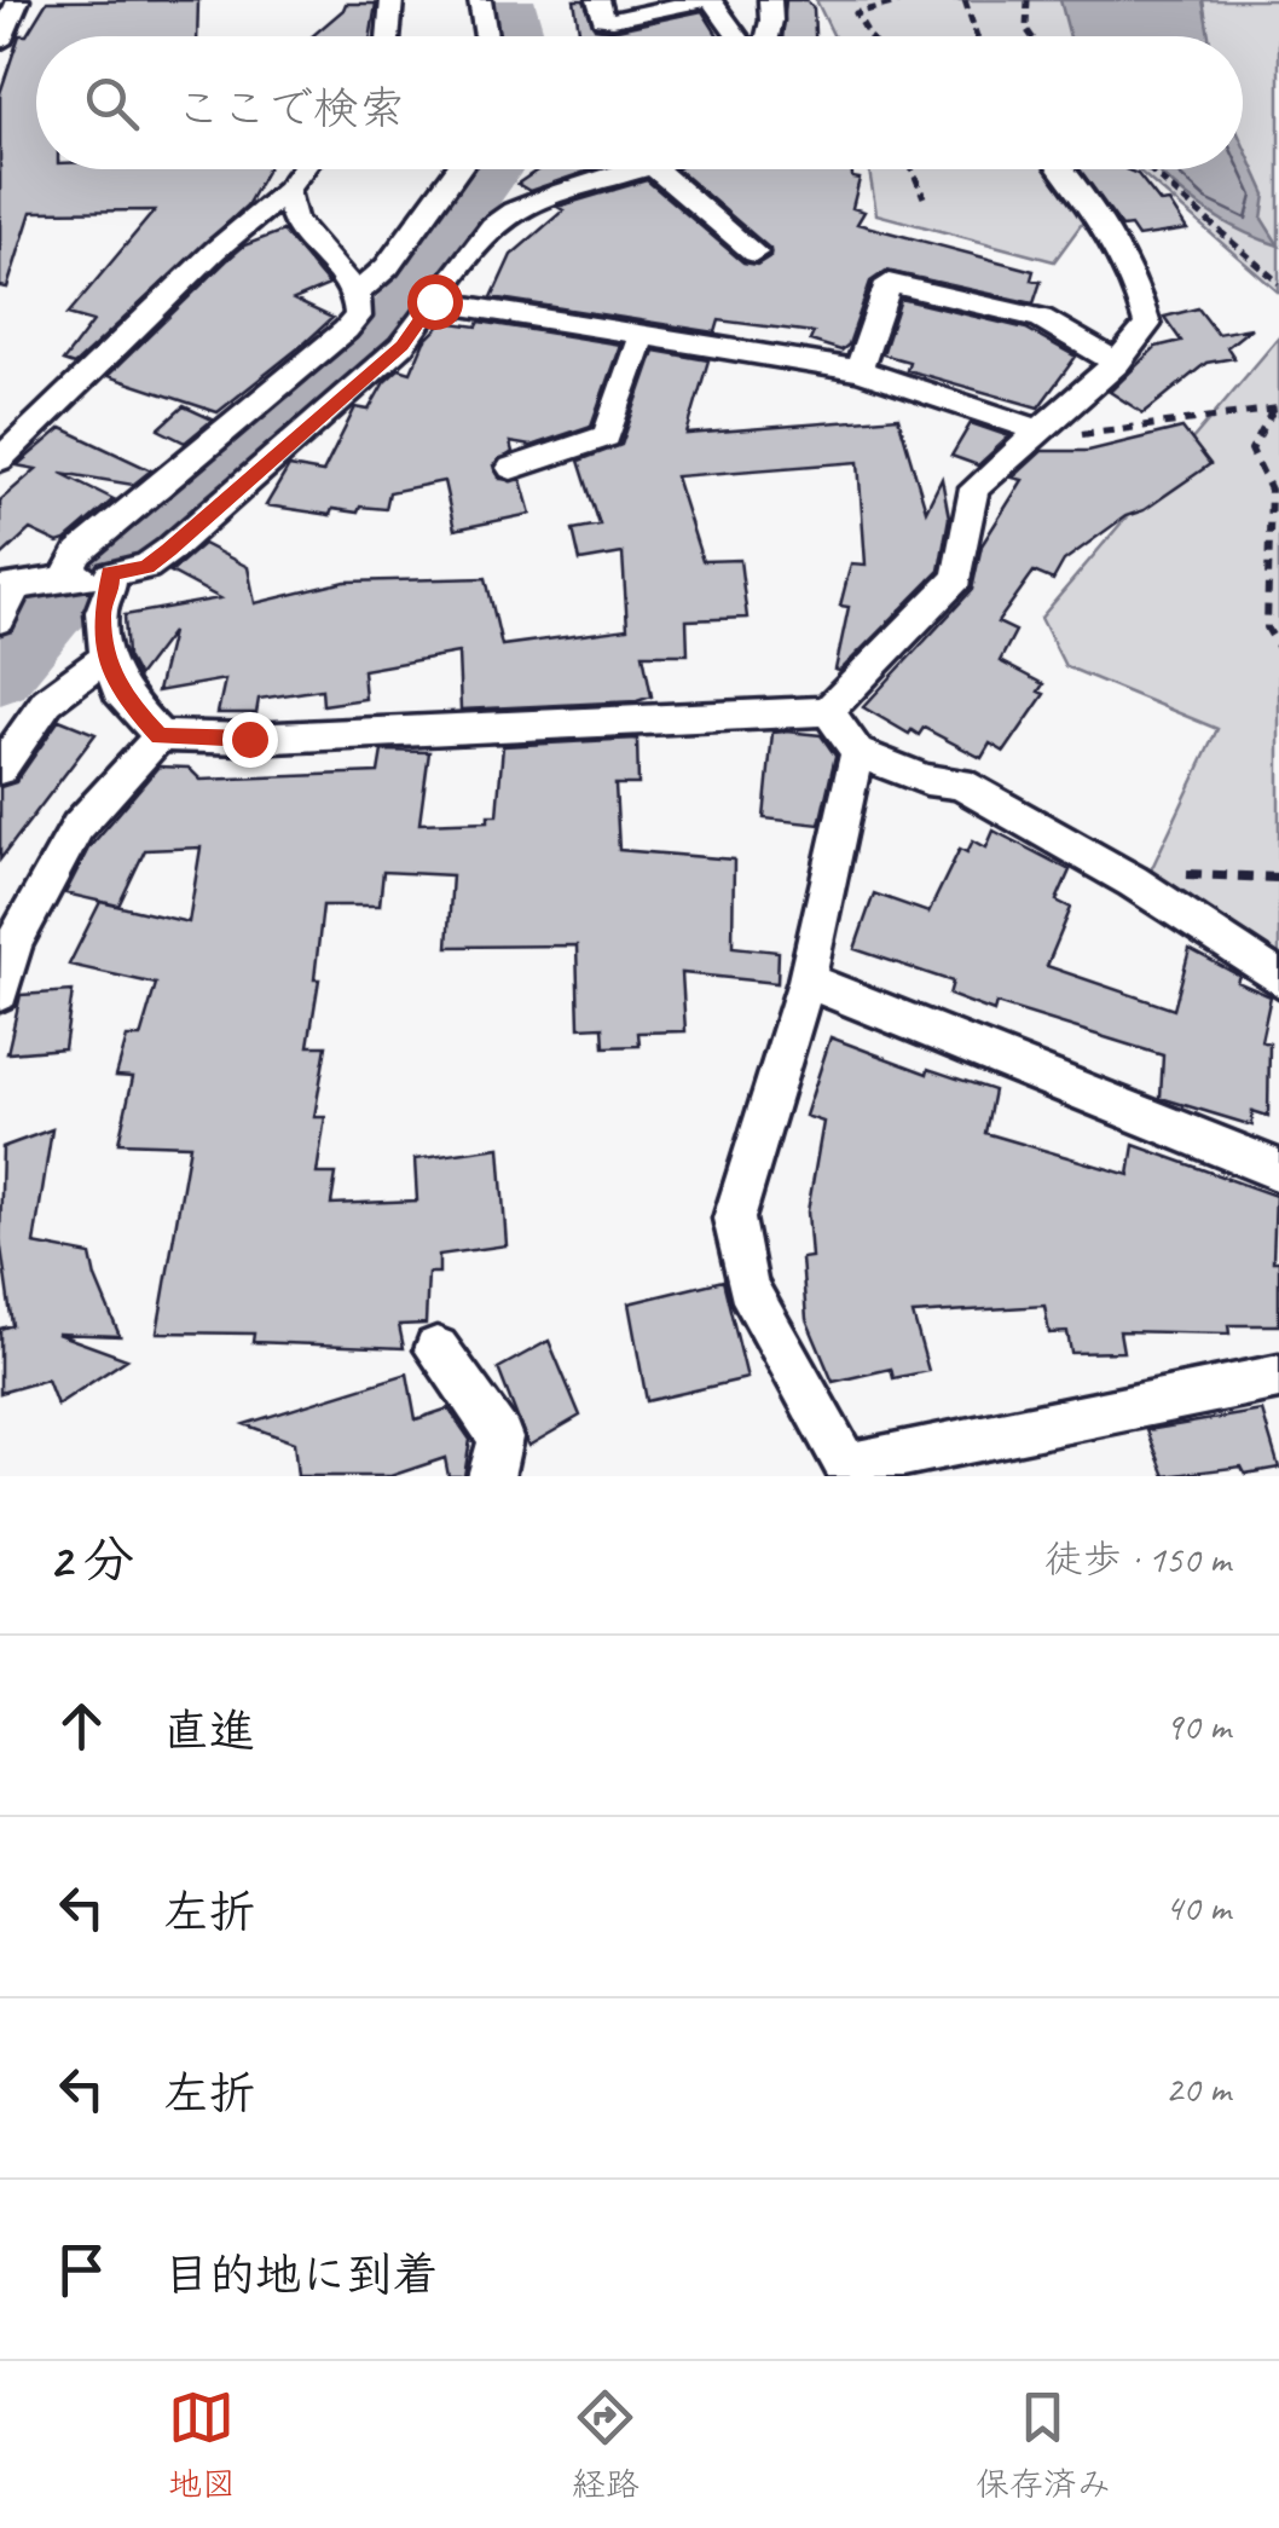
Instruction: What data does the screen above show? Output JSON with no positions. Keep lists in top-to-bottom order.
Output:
{
  "page": {
    "search": "ここで検索",
    "heading": ["2 分", "徒歩 · 150 m"],
    "list": [
      ["直進", "90 m"],
      ["左折", "40 m"],
      ["左折", "20 m"],
      "目的地に到着"
    ],
    "nav": ["地図", "経路", "保存済み"]
  }
}
